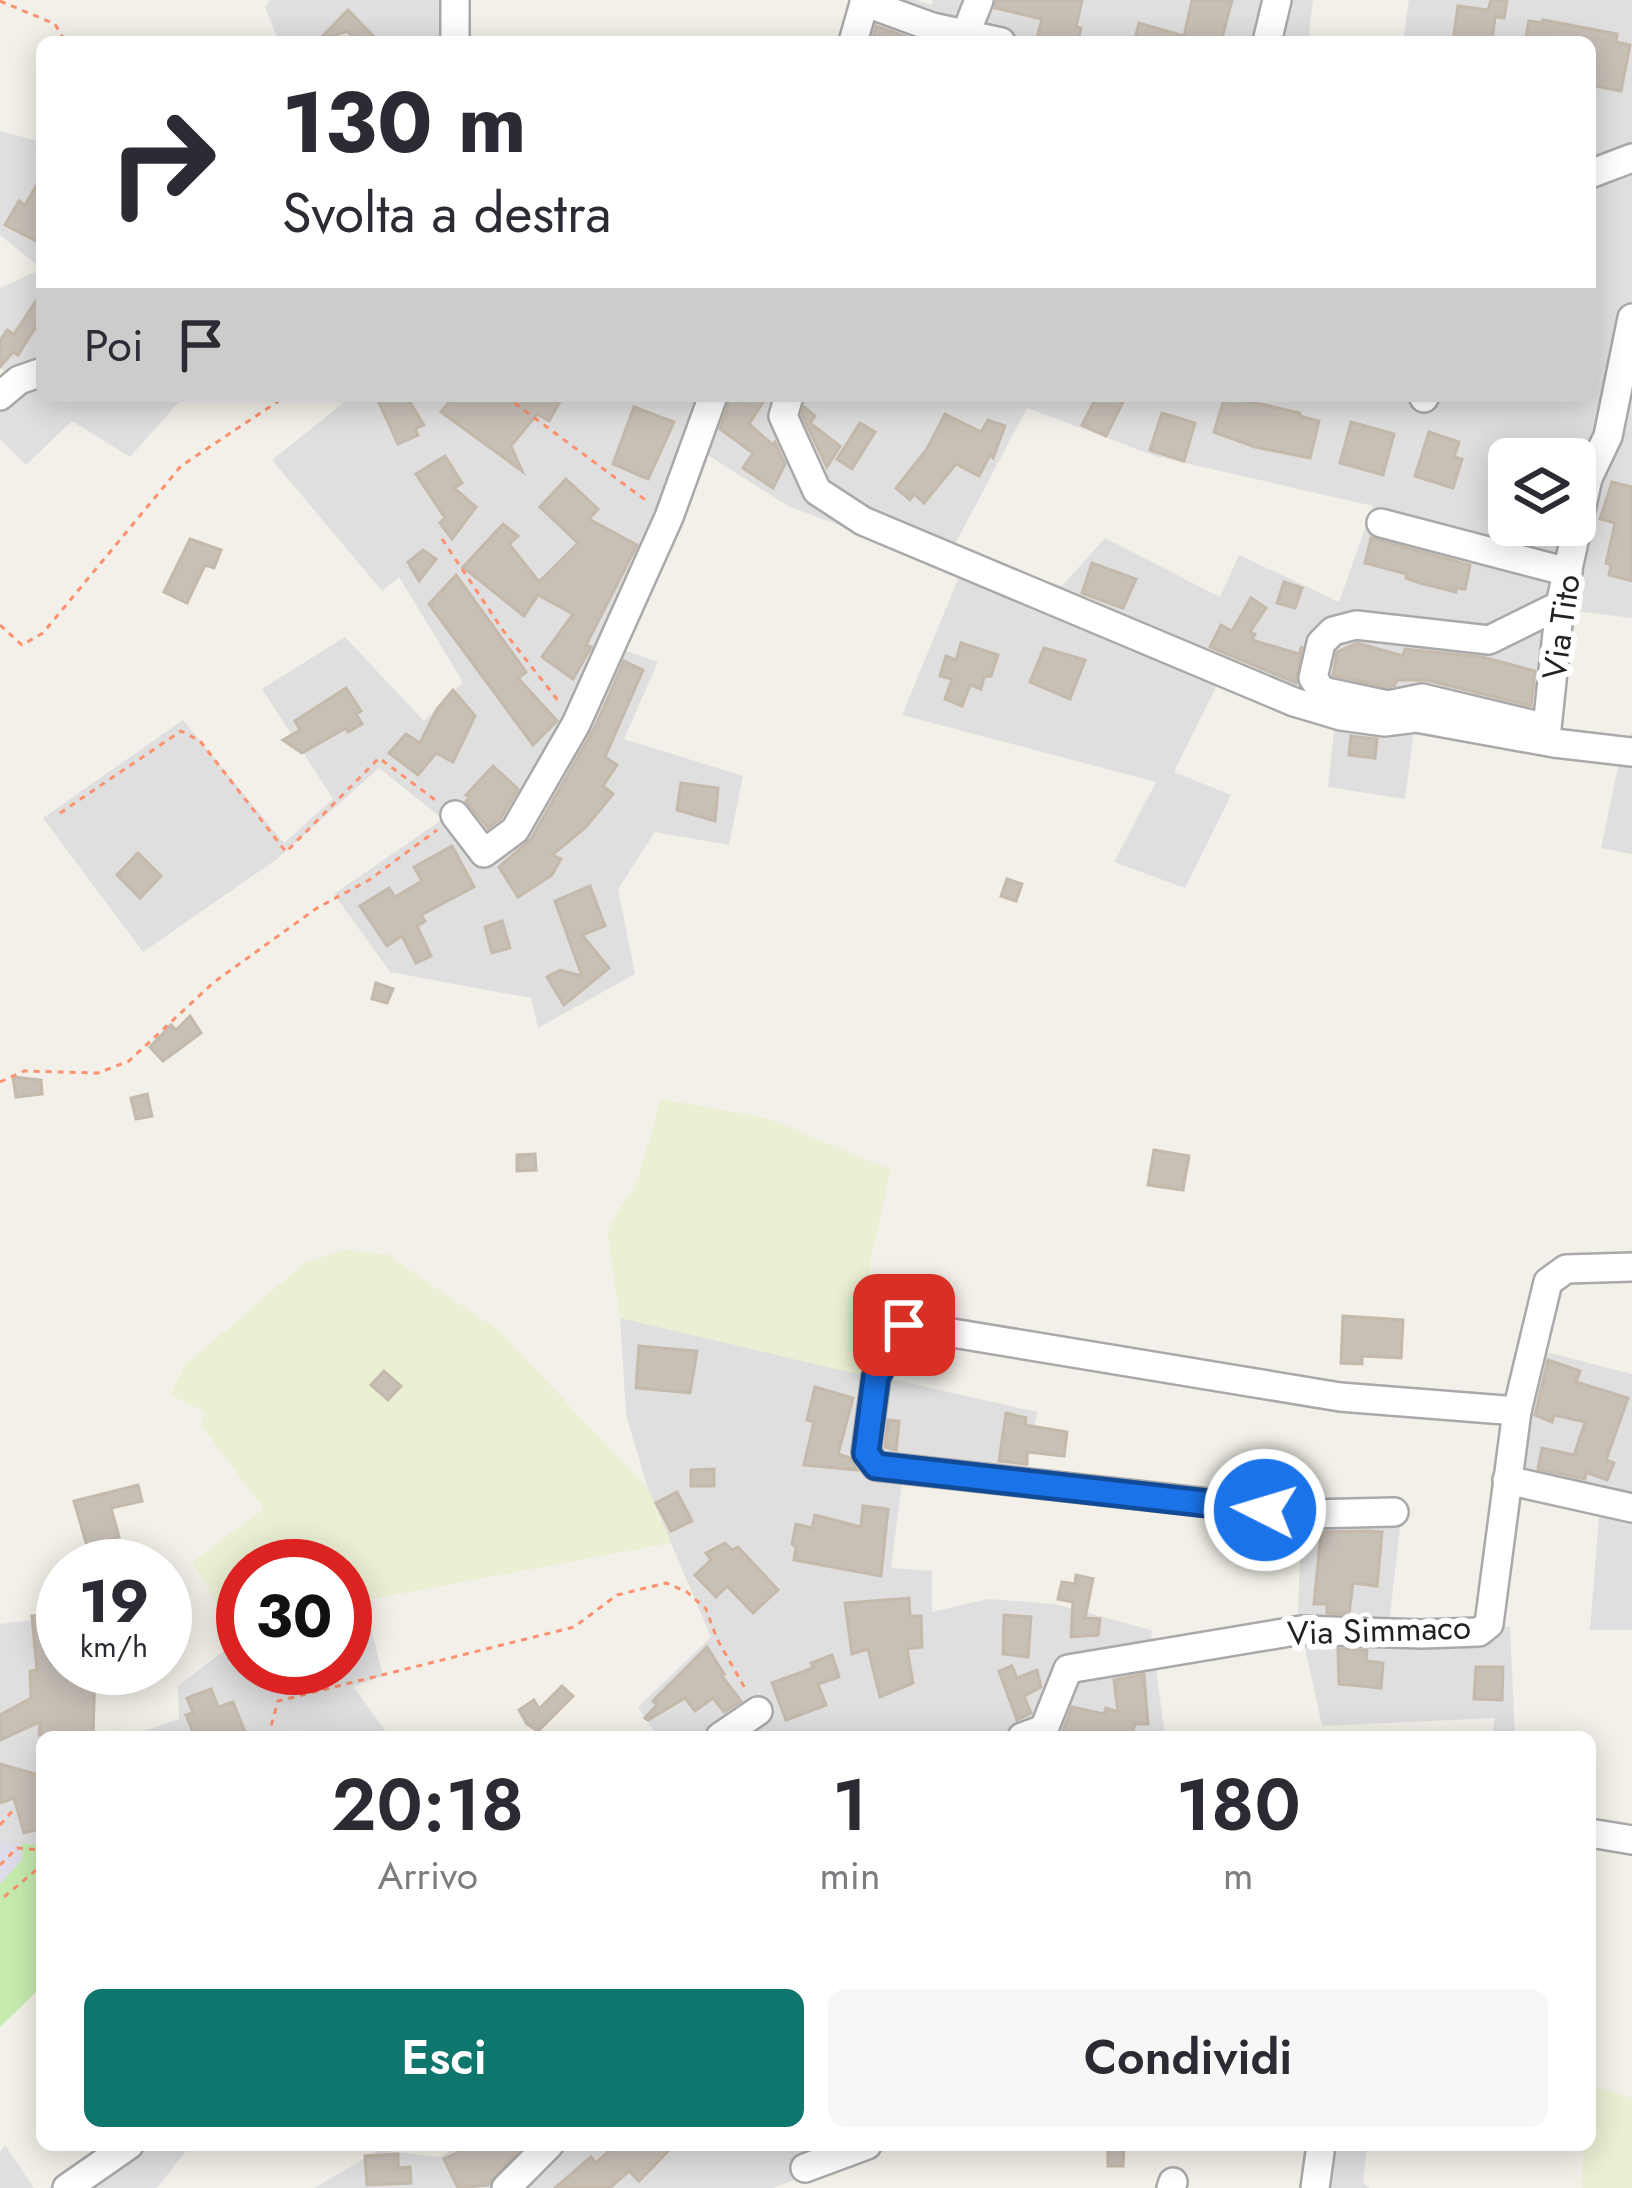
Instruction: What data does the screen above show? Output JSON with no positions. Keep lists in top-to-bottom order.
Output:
{
  "streets": {
    "street": ["Via Tito", "Via Simmaco"]
  },
  "page": {
    "turn": ["130 m", "Svolta a destra"],
    "then": "Poi",
    "speed": "19 km/h",
    "limit": "30",
    "eta": [
      "20:18",
      "Arrivo",
      "1",
      "min",
      "180",
      "m"
    ],
    "buttons": ["Esci", "Condividi"]
  }
}
